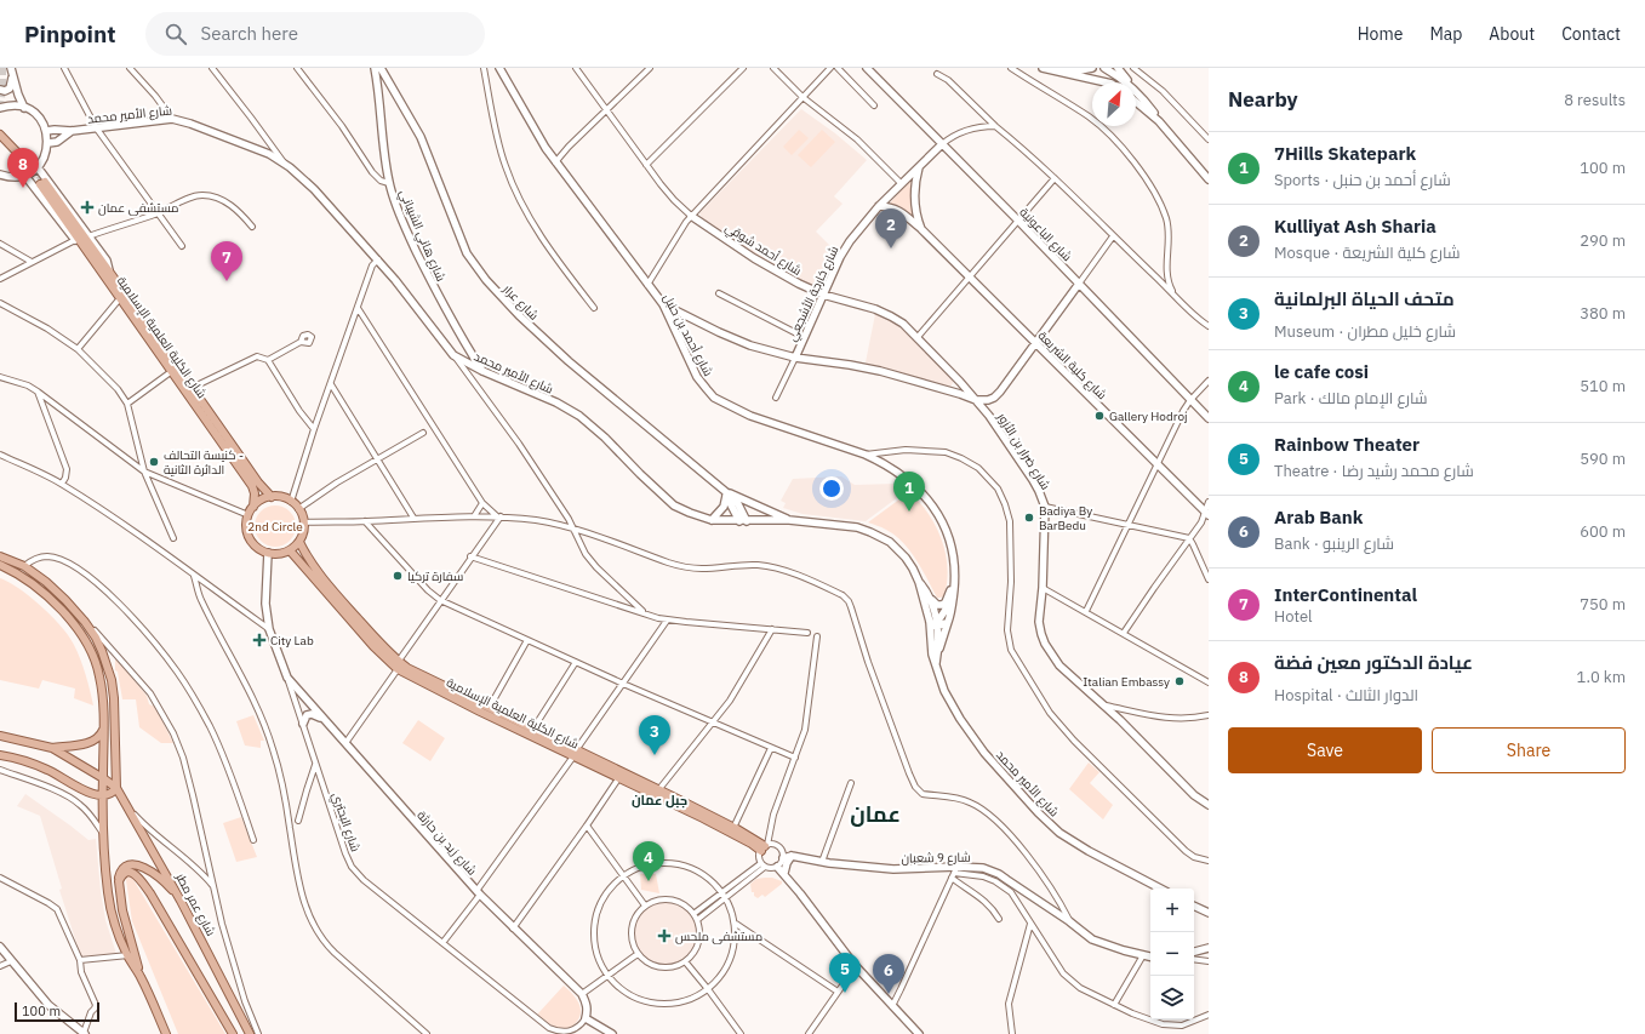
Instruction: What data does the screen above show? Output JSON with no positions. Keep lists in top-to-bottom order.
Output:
{
  "streets": {
    "main road": ["شارع الكلية العلمية الإسلامية", "شارع عمر مطر"],
    "street": [
      "شارع الأمير محمد",
      "شارع الباعونية",
      "شارع هاني الشيباني",
      "شارع أحمد شوقي",
      "شارع خارجة الأشجعي",
      "شارع عرار",
      "شارع أحمد بن حنبل",
      "شارع كلية الشريعة",
      "شارع ضرار بن الأزور",
      "شارع البحتري",
      "شارع زيد بن حارثة",
      "شارع 9 شعبان"
    ]
  },
  "crossings": [
    ["شارع الأمير محمد", "شارع هاني الشيباني"],
    ["شارع الأمير محمد", "شارع عرار"],
    ["شارع الأمير محمد", "شارع أحمد بن حنبل"],
    ["شارع الباعونية", "شارع خارجة الأشجعي"],
    ["شارع أحمد شوقي", "شارع خارجة الأشجعي"],
    ["شارع أحمد شوقي", "شارع ضرار بن الأزور"],
    ["شارع خارجة الأشجعي", "شارع كلية الشريعة"],
    ["شارع خارجة الأشجعي", "شارع ضرار بن الأزور"],
    ["شارع أحمد بن حنبل", "شارع ضرار بن الأزور"],
    ["شارع الكلية العلمية الإسلامية", "شارع البحتري"],
    ["شارع الكلية العلمية الإسلامية", "شارع 9 شعبان"],
    ["شارع البحتري", "شارع زيد بن حارثة"]
  ],
  "districts": ["جبل عمان", "عمان"],
  "parks": ["2nd Circle"],
  "places": {
    "health": ["مستشفى عمان", "City Lab", "مستشفى ملحس"],
    "other": [
      "Gallery Hodroj",
      "كنيسة التحالف - الدائرة الثانية",
      "Badiya By BarBedu",
      "سفارة تركيا",
      "Italian Embassy"
    ]
  },
  "scale_bar": "100 m",
  "north": "top right",
  "page": {
    "header": "Pinpoint",
    "search": "Search here",
    "nav": [
      "Home",
      "Map",
      "About",
      "Contact"
    ],
    "heading": ["Nearby", "8 results"],
    "list": [
      {
        "mark": "1",
        "name": "7Hills Skatepark",
        "note": "Sports · شارع أحمد بن حنبل",
        "value": "100 m"
      },
      {
        "mark": "2",
        "name": "Kulliyat Ash Sharia",
        "note": "Mosque · شارع كلية الشريعة",
        "value": "290 m"
      },
      {
        "mark": "3",
        "name": "متحف الحياة البرلمانية",
        "note": "Museum · شارع خليل مطران",
        "value": "380 m"
      },
      {
        "mark": "4",
        "name": "le cafe cosi",
        "note": "Park · شارع الإمام مالك",
        "value": "510 m"
      },
      {
        "mark": "5",
        "name": "Rainbow Theater",
        "note": "Theatre · شارع محمد رشيد رضا",
        "value": "590 m"
      },
      {
        "mark": "6",
        "name": "Arab Bank",
        "note": "Bank · شارع الرينبو",
        "value": "600 m"
      },
      {
        "mark": "7",
        "name": "InterContinental",
        "note": "Hotel",
        "value": "750 m"
      },
      {
        "mark": "8",
        "name": "عيادة الدكتور معين فضة",
        "note": "Hospital · الدوار الثالث",
        "value": "1.0 km"
      }
    ],
    "pins": [
      "8",
      "2",
      "7",
      "1",
      "3",
      "4",
      "5",
      "6"
    ],
    "buttons": ["Save", "Share"],
    "map_buttons": ["+", "−"],
    "scale": "100 m"
  }
}
